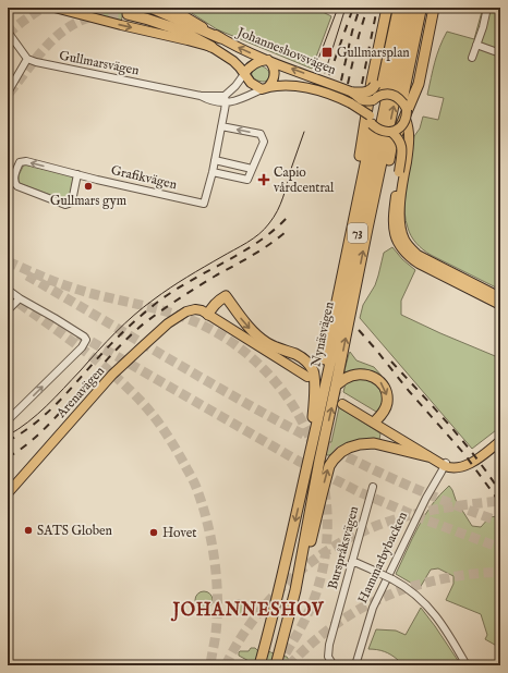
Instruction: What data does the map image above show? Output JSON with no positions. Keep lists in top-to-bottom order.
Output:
{
  "streets": {
    "highway": ["73", "Nynäsvägen"],
    "main road": ["Johanneshovsvägen", "Arenavägen"],
    "street": [
      "Gullmarsvägen",
      "Grafikvägen",
      "Burspråksvägen",
      "Hammarbybacken"
    ]
  },
  "districts": ["JOHANNESHOV"],
  "places": {
    "transit": ["Gullmarsplan"],
    "health": ["Capio vårdcentral"],
    "other": ["Gullmars gym", "SATS Globen", "Hovet"]
  }
}
